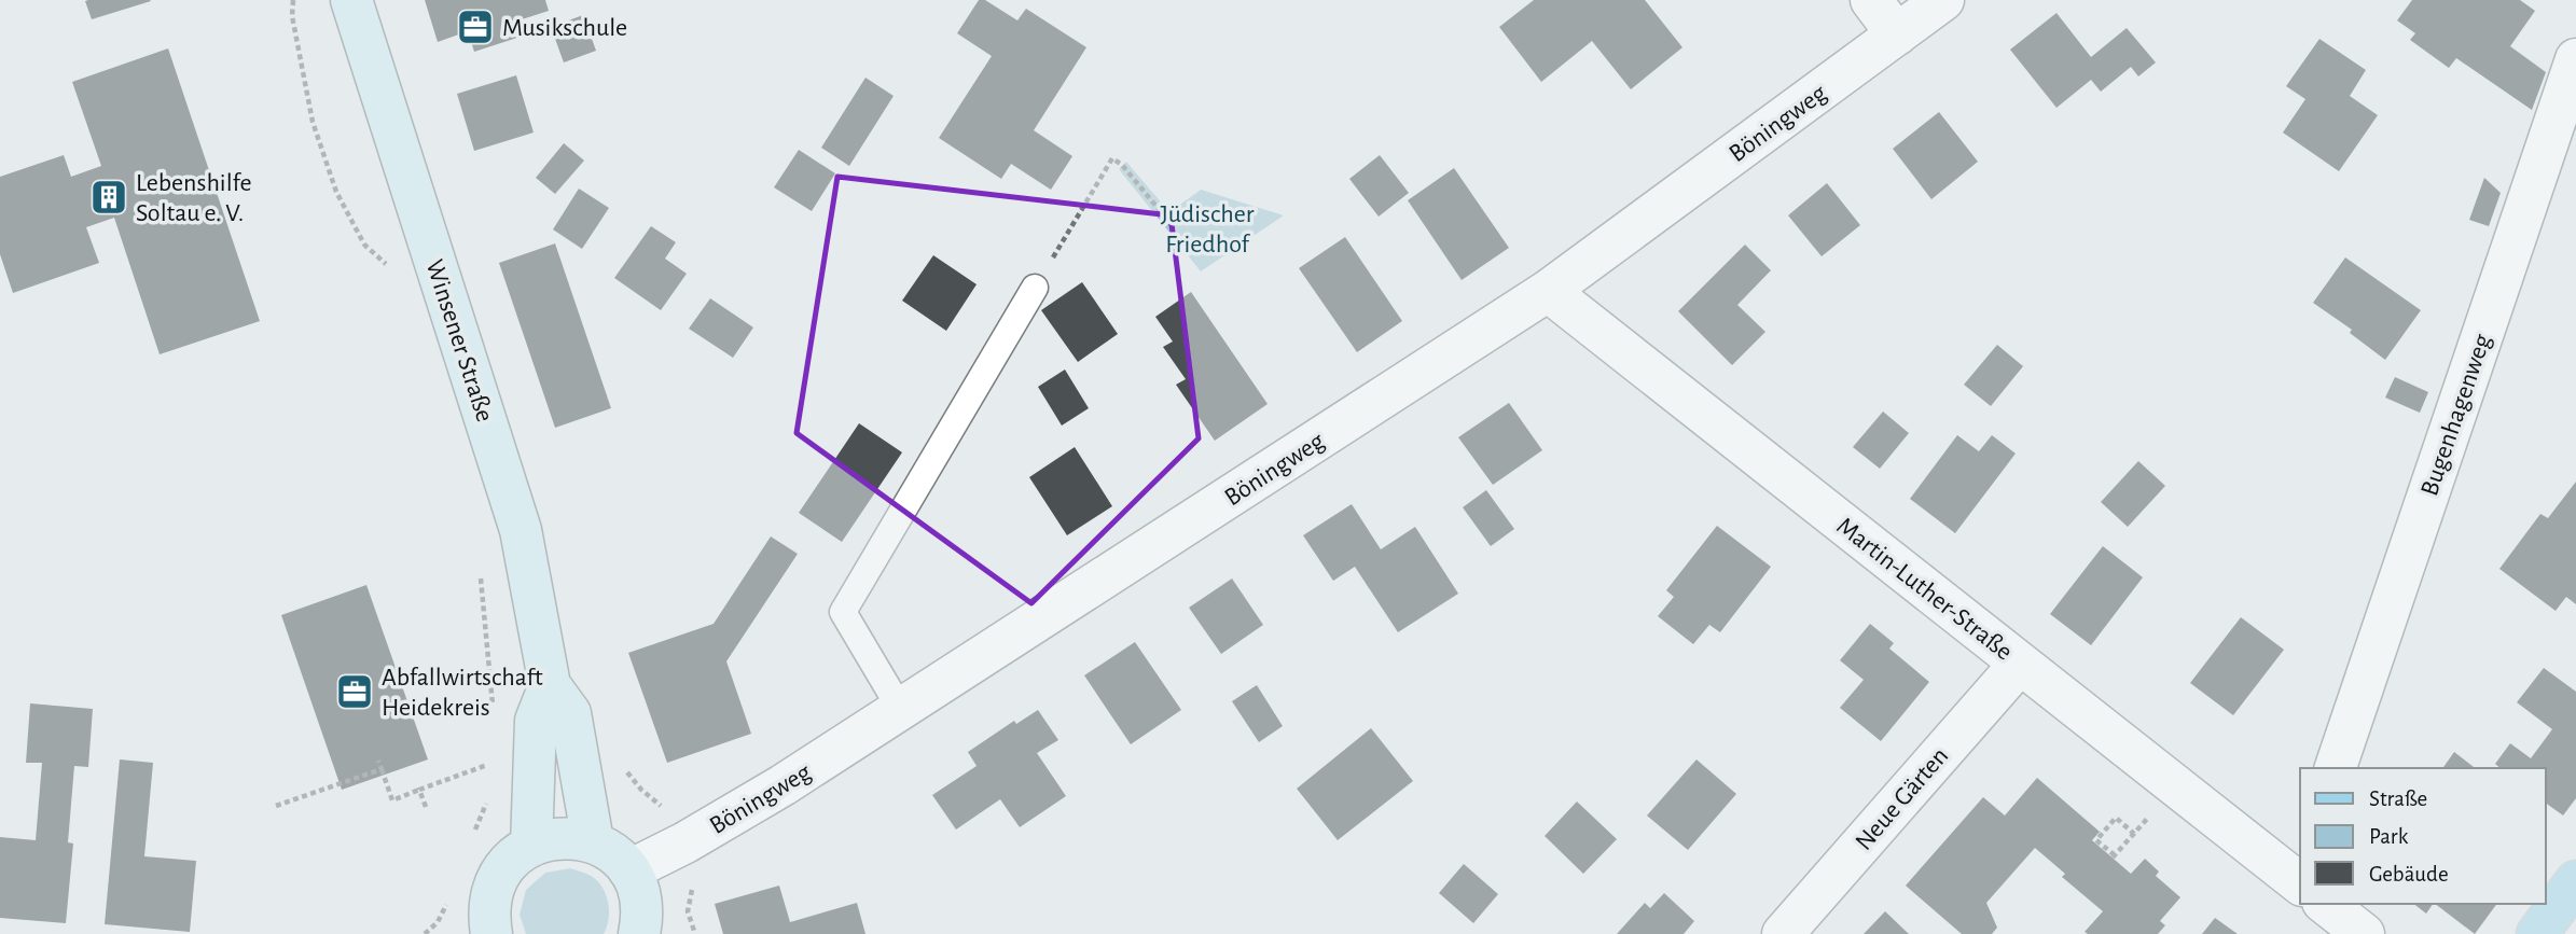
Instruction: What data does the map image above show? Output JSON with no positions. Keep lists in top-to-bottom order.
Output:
{
  "streets": {
    "main road": ["Winsener Straße"],
    "street": [
      "Böningweg",
      "Bugenhagenweg",
      "Martin-Luther-Straße",
      "Neue Gärten"
    ]
  },
  "crossings": [
    ["Böningweg", "Martin-Luther-Straße"],
    ["Martin-Luther-Straße", "Neue Gärten"]
  ],
  "parks": ["Jüdischer Friedhof"],
  "places": {
    "office": ["Musikschule", "Abfallwirtschaft Heidekreis"],
    "building": ["Lebenshilfe Soltau e. V."]
  },
  "legend": ["Straße", "Park", "Gebäude"]
}
